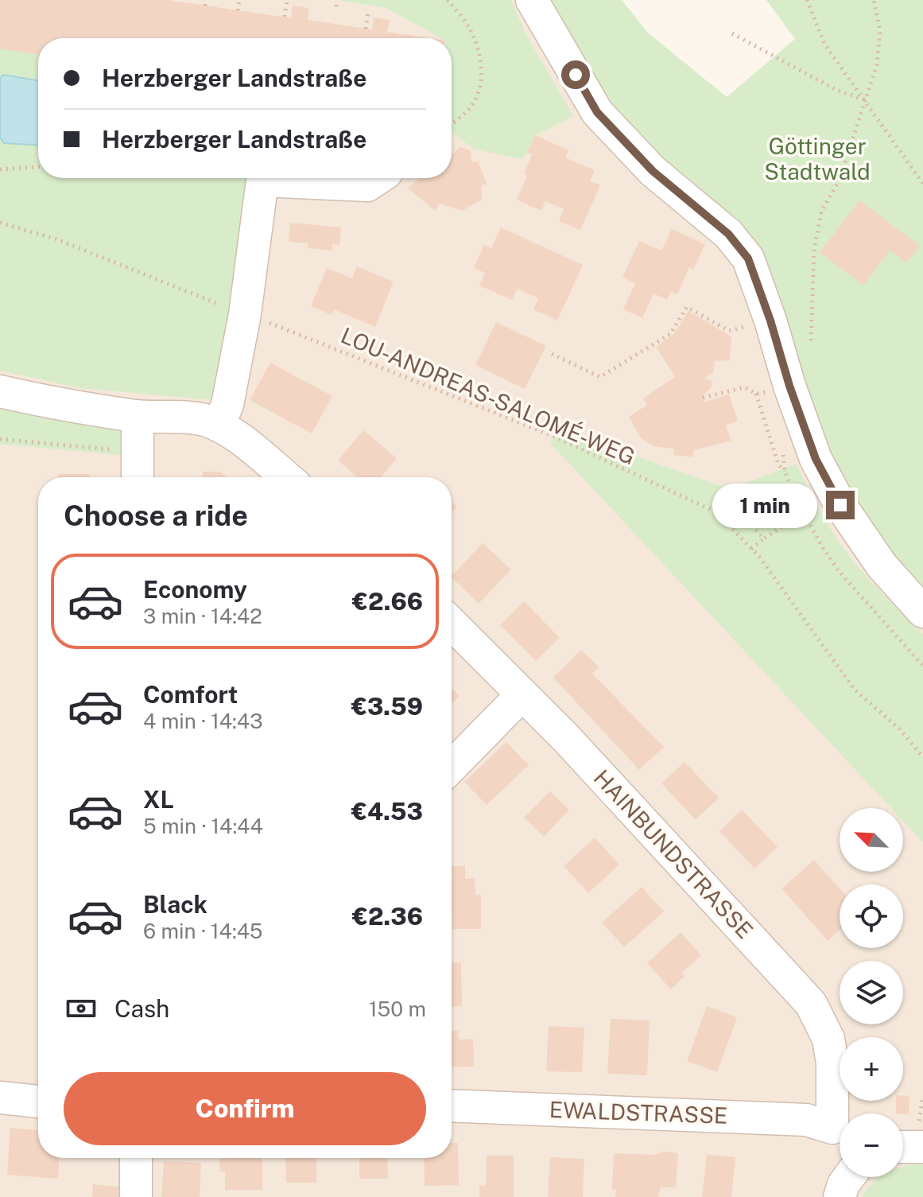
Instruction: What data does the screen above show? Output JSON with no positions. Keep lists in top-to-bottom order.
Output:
{
  "streets": {
    "street": ["HAINBUNDSTRASSE", "EWALDSTRASSE"],
    "path": ["LOU-ANDREAS-SALOMÉ-WEG"]
  },
  "parks": ["Göttinger Stadtwald"],
  "north": "top left",
  "page": {
    "banner": ["Herzberger Landstraße", "Herzberger Landstraße"],
    "heading": "Choose a ride",
    "bubble": "1 min",
    "list": [
      {
        "name": "Economy",
        "note": "3 min · 14:42",
        "value": "€2.66"
      },
      {
        "name": "Comfort",
        "note": "4 min · 14:43",
        "value": "€3.59"
      },
      {
        "name": "XL",
        "note": "5 min · 14:44",
        "value": "€4.53"
      },
      {
        "name": "Black",
        "note": "6 min · 14:45",
        "value": "€2.36"
      }
    ],
    "map_buttons": ["+", "−"],
    "pay": ["Cash", "150 m"],
    "buttons": "Confirm"
  }
}
